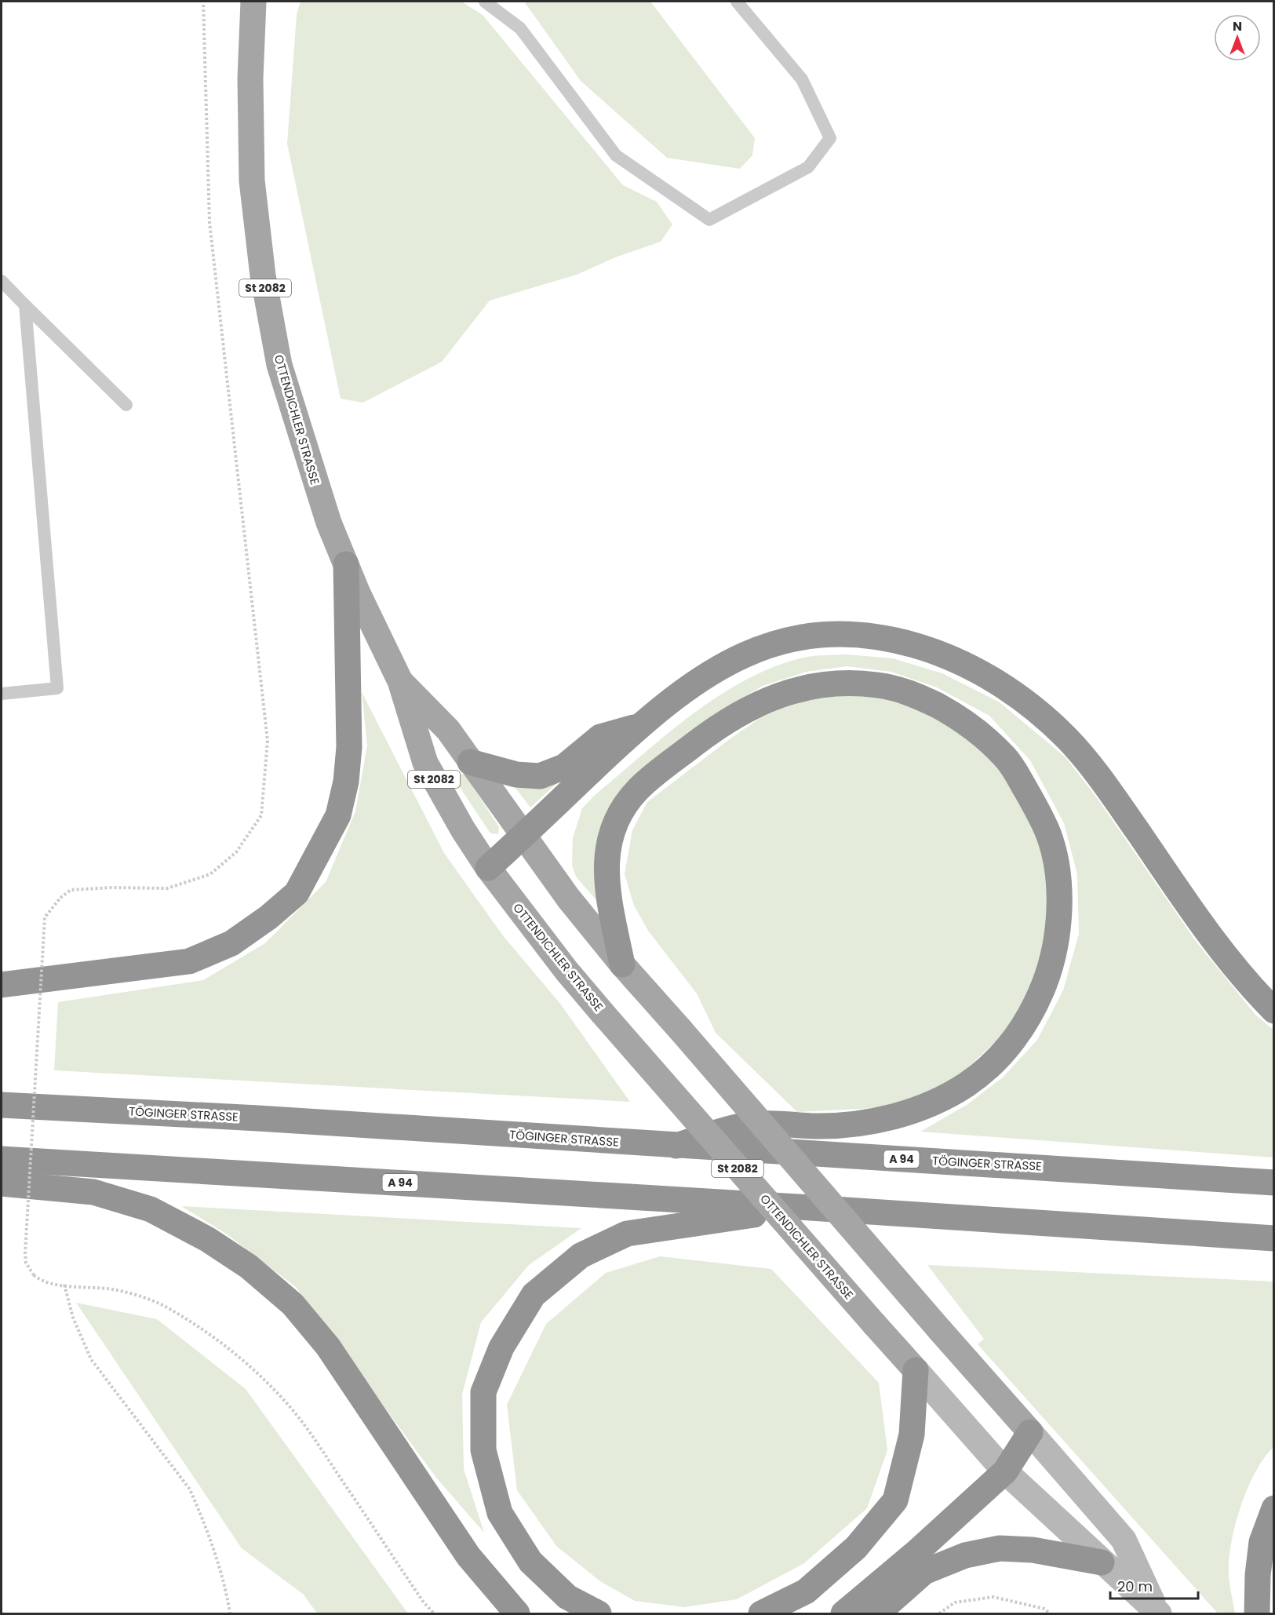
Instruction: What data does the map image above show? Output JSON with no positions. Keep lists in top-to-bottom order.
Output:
{
  "streets": {
    "highway": ["TÖGINGER STRASSE", "A 94"],
    "main road": ["St 2082", "OTTENDICHLER STRASSE"]
  },
  "scale_bar": "20 m",
  "north": "top"
}
